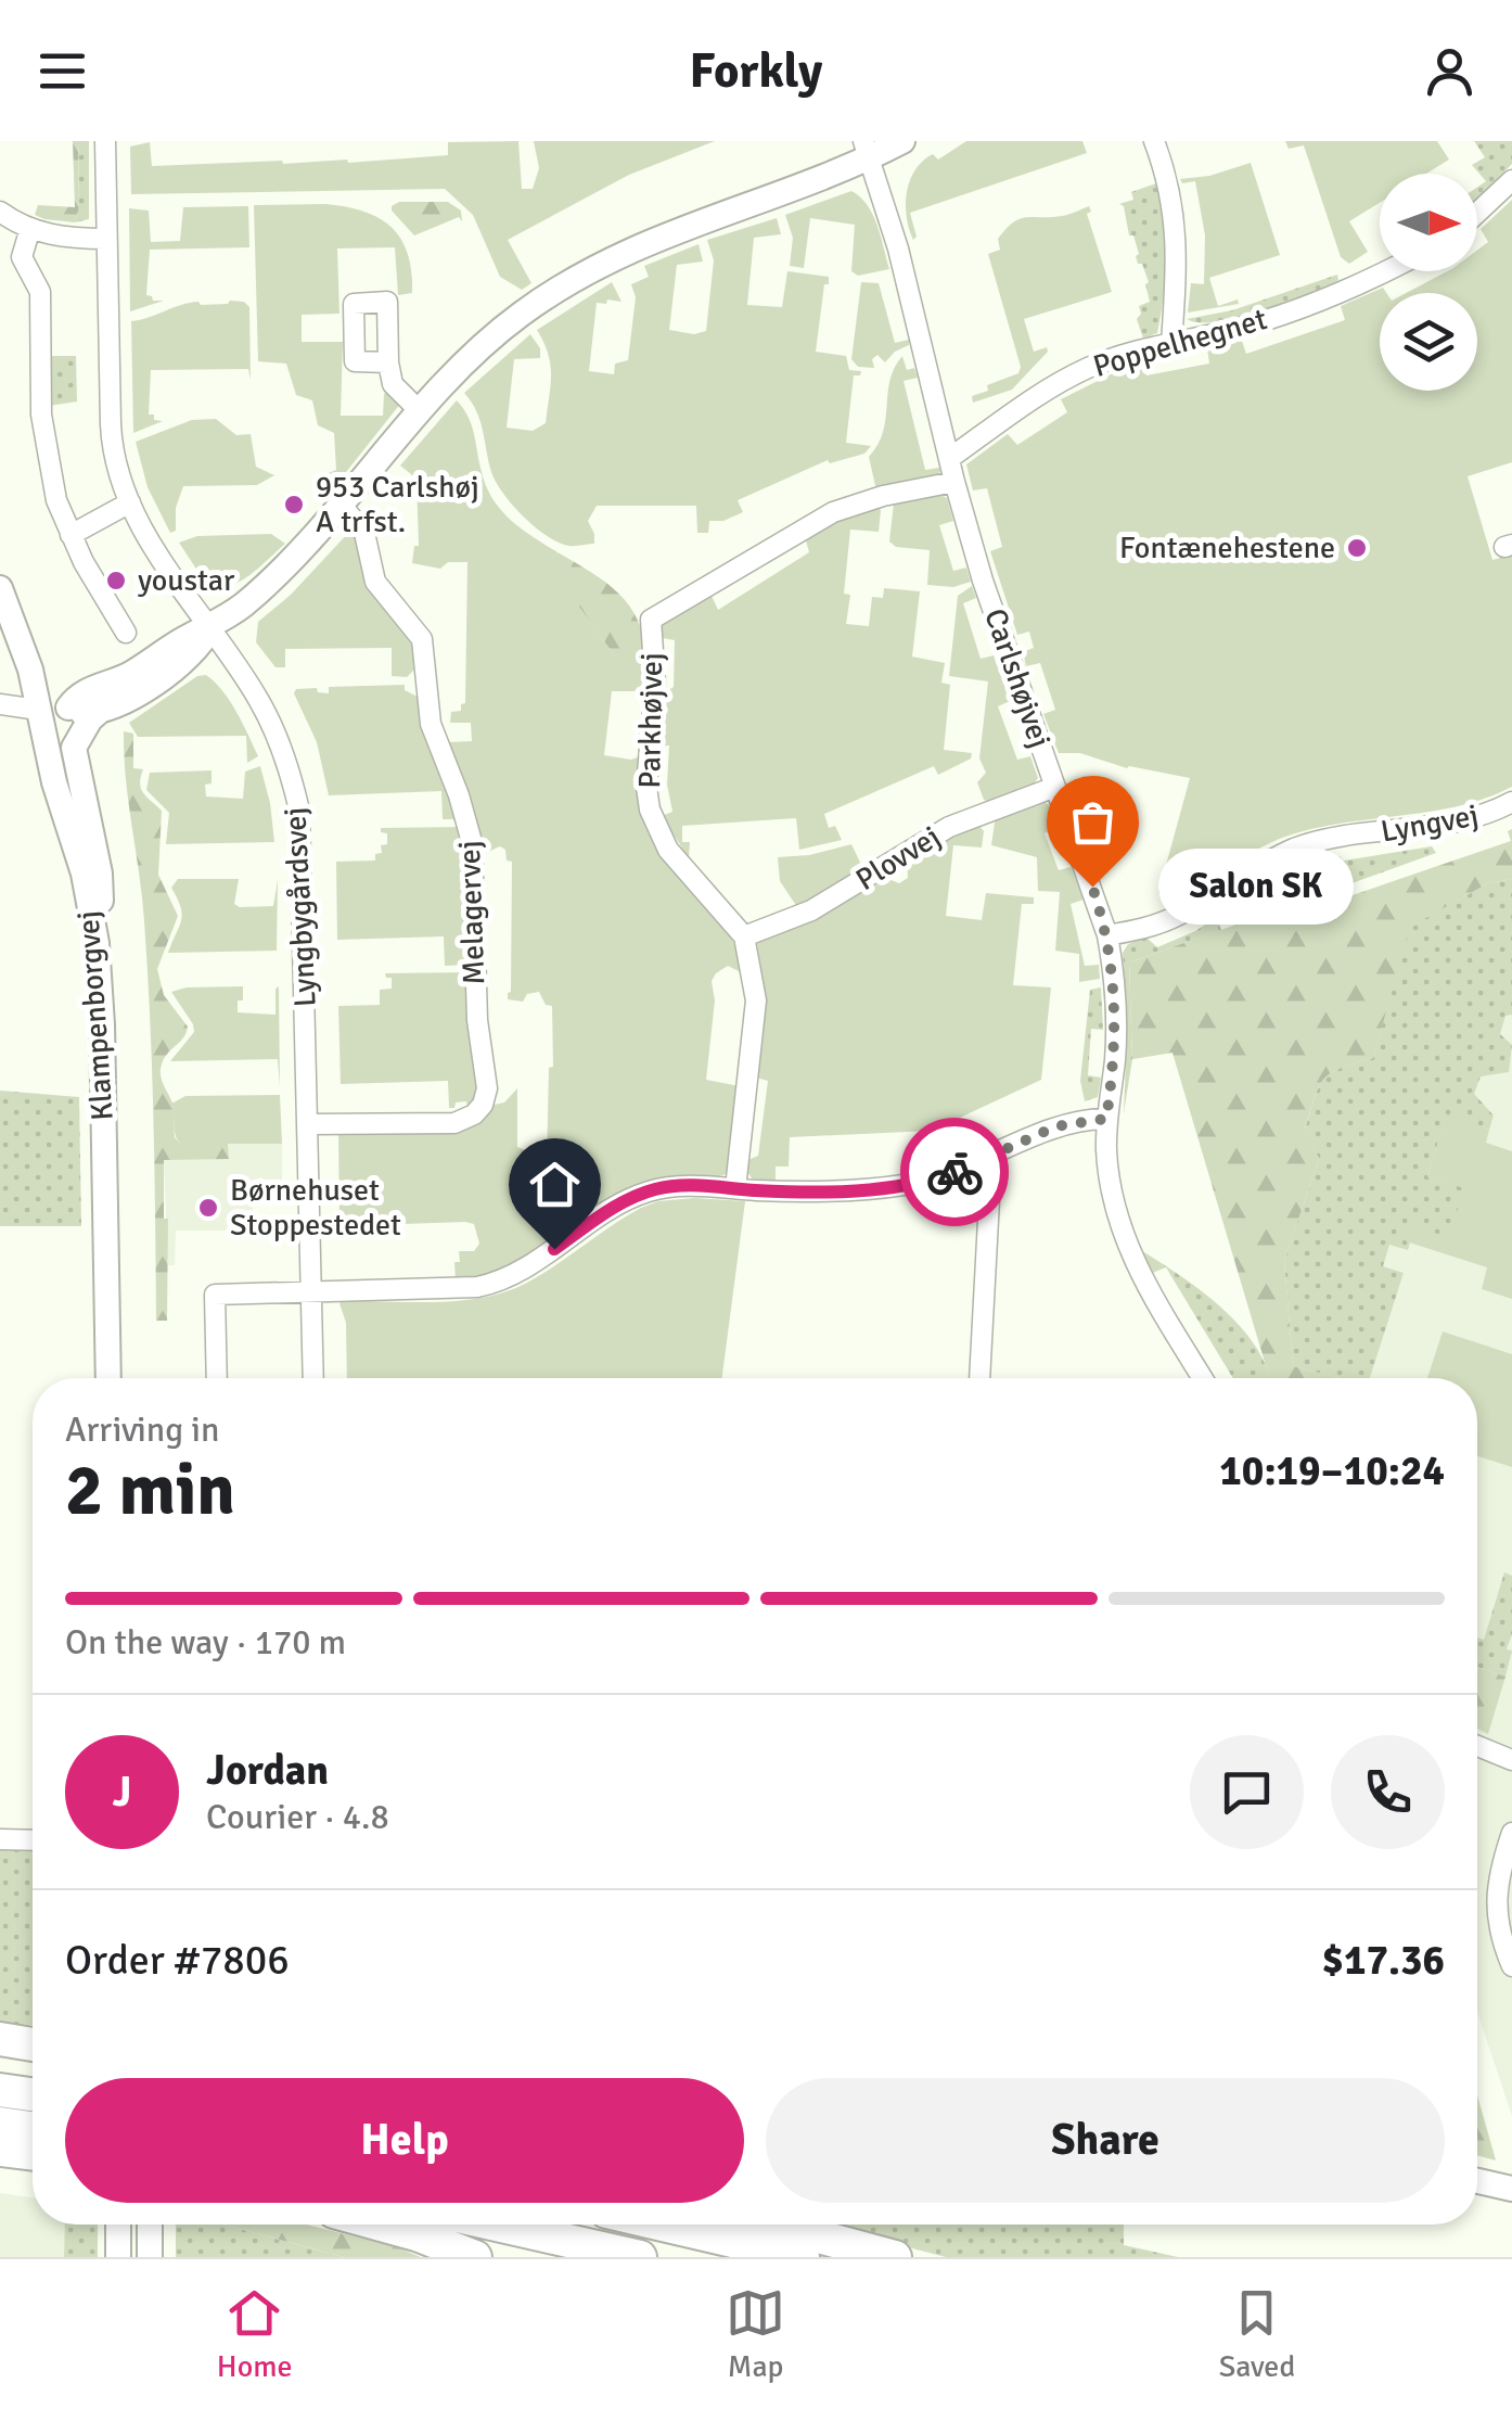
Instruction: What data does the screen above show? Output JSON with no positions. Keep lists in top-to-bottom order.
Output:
{
  "streets": {
    "street": [
      "Poppelhegnet",
      "Carlshøjvej",
      "Parkhøjvej",
      "Lyngvej",
      "Plovvej",
      "Lyngbygårdsvej",
      "Melagervej",
      "Klampenborgvej"
    ]
  },
  "crossings": [
    ["Poppelhegnet", "Carlshøjvej"],
    ["Carlshøjvej", "Parkhøjvej"],
    ["Carlshøjvej", "Lyngvej"],
    ["Carlshøjvej", "Plovvej"],
    ["Parkhøjvej", "Plovvej"],
    ["Lyngbygårdsvej", "Melagervej"]
  ],
  "places": [
    "953 Carlshøj A trfst.",
    "Fontænehestene",
    "youstar",
    "Salon SK",
    "Børnehuset Stoppestedet"
  ],
  "north": "right",
  "page": {
    "header": "Forkly",
    "bubble": "Salon SK",
    "heading": ["2 min", "Arriving in", "10:19–10:24"],
    "panel": [
      "Jordan",
      "Courier · 4.8",
      "Order #7806",
      "$17.36"
    ],
    "bar": "On the way · 170 m",
    "round": "J",
    "buttons": ["Help", "Share"],
    "tabs": ["Home", "Map", "Saved"]
  }
}
